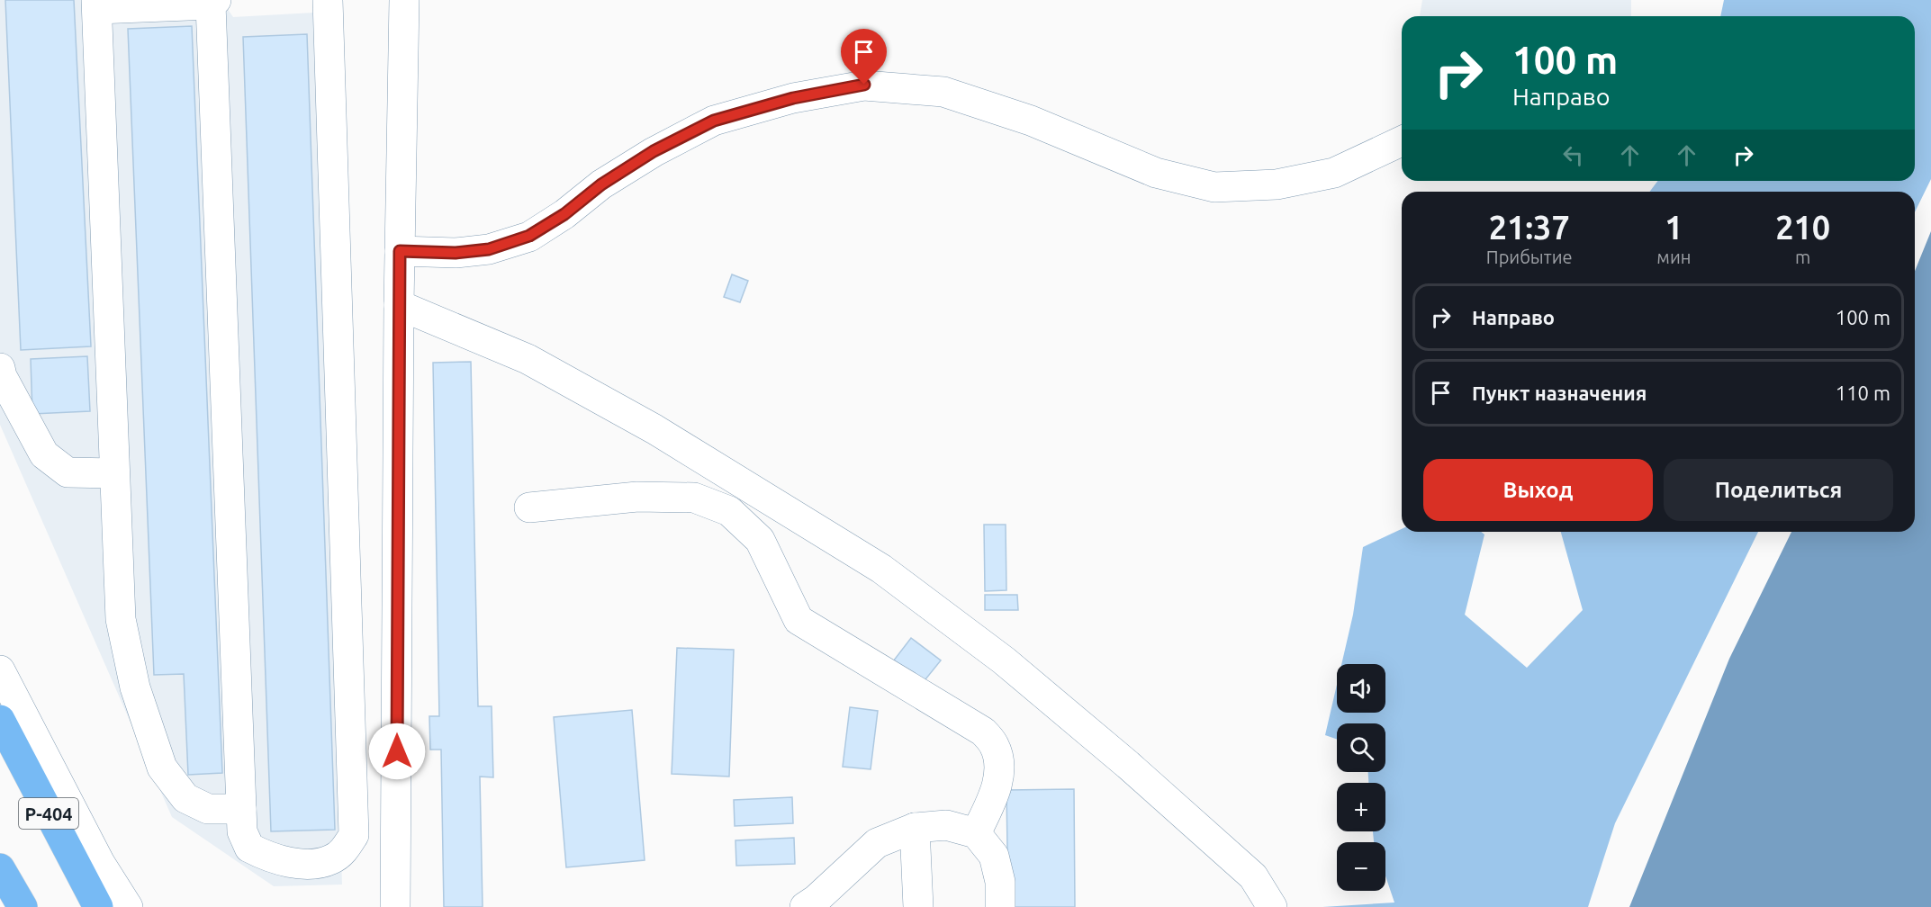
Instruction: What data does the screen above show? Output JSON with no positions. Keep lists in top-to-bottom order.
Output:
{
  "streets": {
    "highway": ["Р-404"]
  },
  "page": {
    "turn": ["100 m", "Направо"],
    "eta": [
      "21:37",
      "Прибытие",
      "1",
      "мин",
      "210",
      "m"
    ],
    "list": [
      {
        "name": "Направо",
        "value": "100 m"
      },
      {
        "name": "Пункт назначения",
        "value": "110 m"
      }
    ],
    "buttons": ["Выход", "Поделиться"],
    "map_buttons": ["+", "−"]
  }
}
